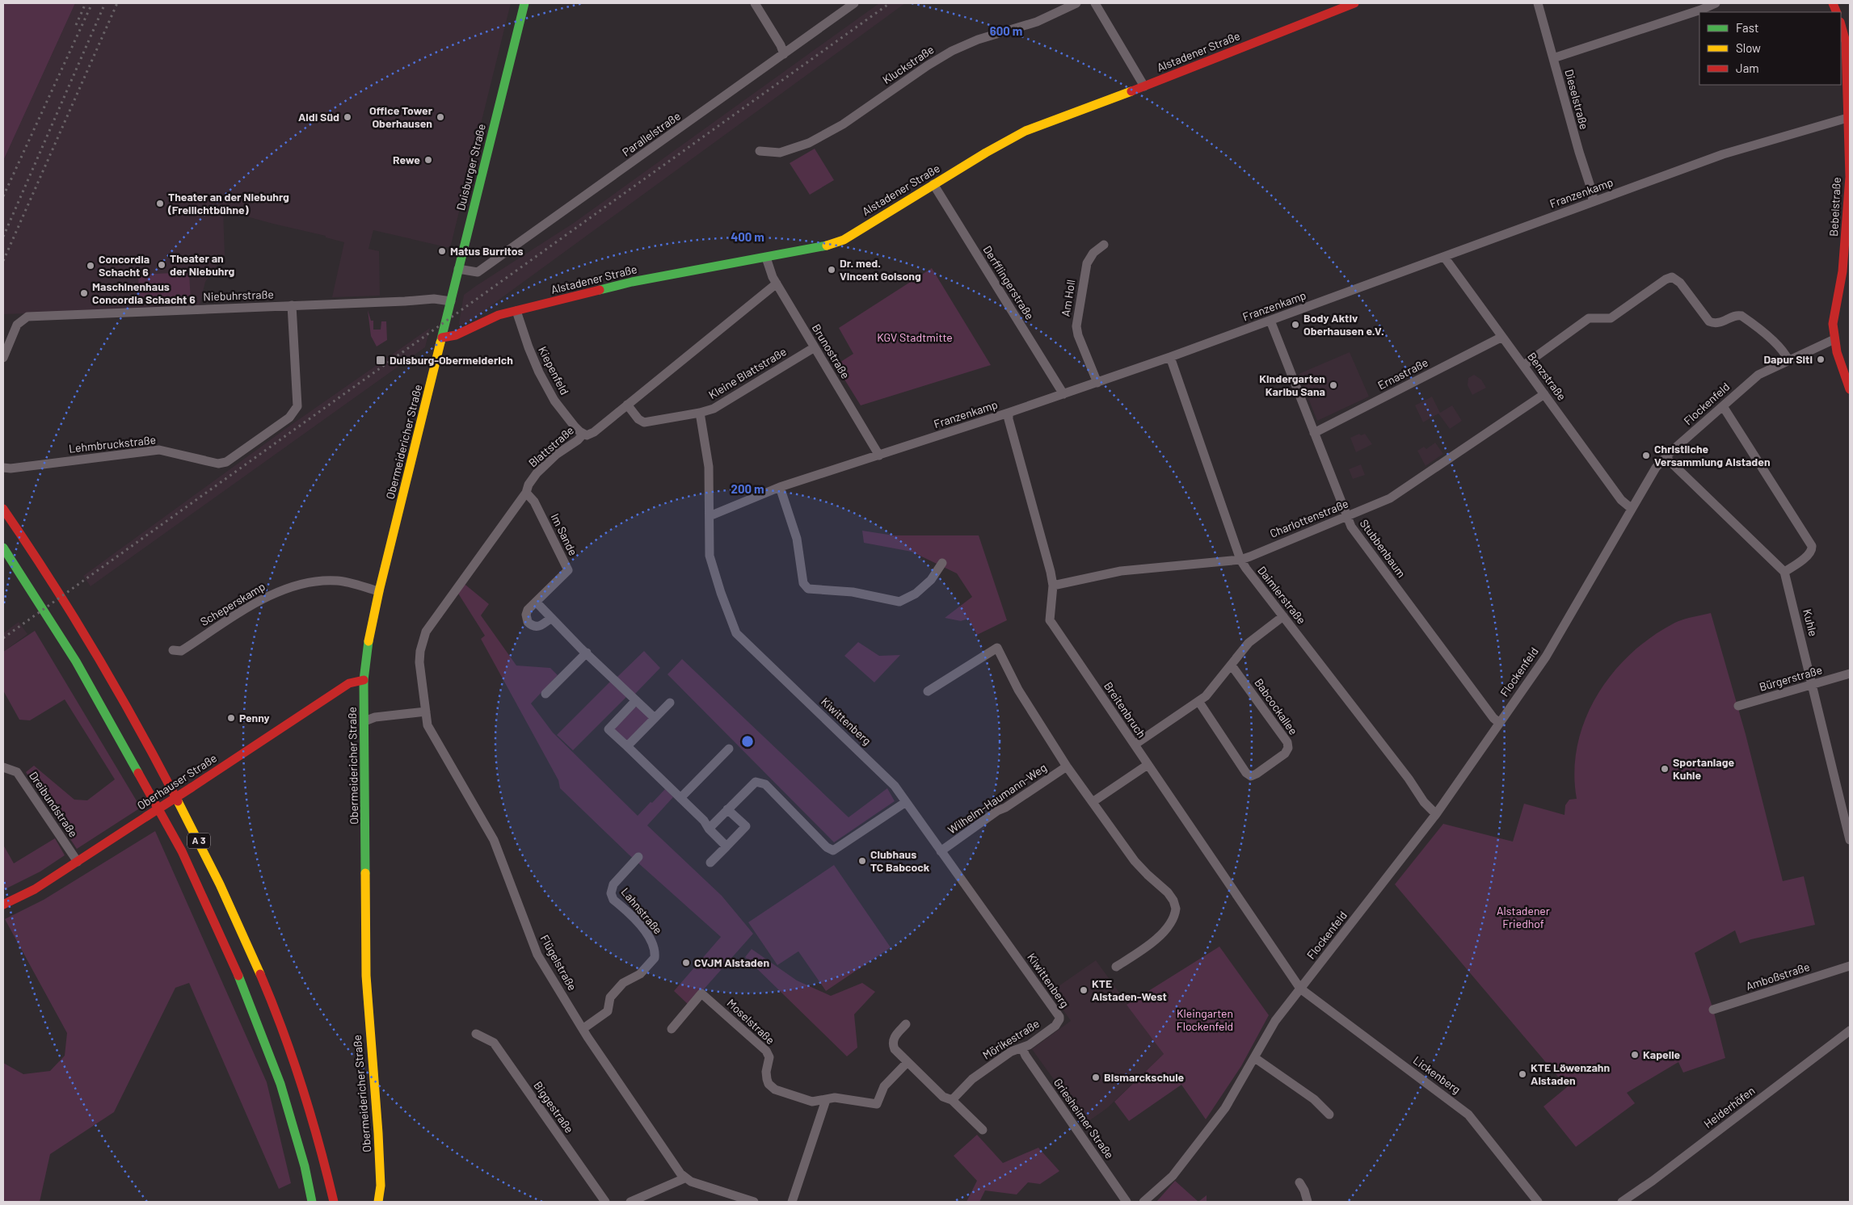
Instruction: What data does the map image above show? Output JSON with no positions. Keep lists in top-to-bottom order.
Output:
{
  "streets": {
    "main road": [
      "Alstadener Straße",
      "Duisburger Straße",
      "Bebelstraße",
      "Obermeidericher Straße",
      "Oberhauser Straße",
      "A 3"
    ],
    "street": [
      "Kluckstraße",
      "Dieselstraße",
      "Parallelstraße",
      "Franzenkamp",
      "Derfflingerstraße",
      "Niebuhrstraße",
      "Am Holl",
      "Brunostraße",
      "Kiepenfeld",
      "Kleine Blattstraße",
      "Ernastraße",
      "Benzstraße",
      "Flockenfeld",
      "Lehmbruckstraße",
      "Blattstraße",
      "Charlottenstraße",
      "Im Sande",
      "Stubbenbaum",
      "Daimlerstraße",
      "Scheperskamp",
      "Kuhle",
      "Bürgerstraße",
      "Babcockallee",
      "Breitenbruch",
      "Kiwittenberg",
      "Wilhelm-Haumann-Weg",
      "Dreibundstraße",
      "Lahnstraße",
      "Flügelstraße",
      "Amboßstraße",
      "Moselstraße",
      "Mörikestraße",
      "Lickenberg",
      "Biggestraße",
      "Heiderhöfen",
      "Griesheimer Straße"
    ]
  },
  "crossings": [
    ["Alstadener Straße", "Duisburger Straße"],
    ["Alstadener Straße", "Derfflingerstraße"],
    ["Alstadener Straße", "Brunostraße"],
    ["Alstadener Straße", "Kiepenfeld"],
    ["Alstadener Straße", "Obermeidericher Straße"],
    ["Dieselstraße", "Franzenkamp"],
    ["Parallelstraße", "Duisburger Straße"],
    ["Duisburger Straße", "Niebuhrstraße"],
    ["Duisburger Straße", "Obermeidericher Straße"],
    ["Franzenkamp", "Bebelstraße"],
    ["Franzenkamp", "Derfflingerstraße"],
    ["Franzenkamp", "Am Holl"],
    ["Franzenkamp", "Brunostraße"],
    ["Franzenkamp", "Benzstraße"],
    ["Franzenkamp", "Stubbenbaum"],
    ["Franzenkamp", "Daimlerstraße"],
    ["Franzenkamp", "Breitenbruch"],
    ["Franzenkamp", "Kiwittenberg"],
    ["Bebelstraße", "Flockenfeld"],
    ["Niebuhrstraße", "Lehmbruckstraße"],
    ["Brunostraße", "Kleine Blattstraße"],
    ["Brunostraße", "Blattstraße"],
    ["Kiepenfeld", "Blattstraße"],
    ["Kleine Blattstraße", "Blattstraße"],
    ["Kleine Blattstraße", "Kiwittenberg"],
    ["Ernastraße", "Benzstraße"],
    ["Ernastraße", "Stubbenbaum"],
    ["Benzstraße", "Flockenfeld"],
    ["Benzstraße", "Charlottenstraße"],
    ["Flockenfeld", "Stubbenbaum"],
    ["Flockenfeld", "Daimlerstraße"],
    ["Flockenfeld", "Breitenbruch"],
    ["Flockenfeld", "Lickenberg"],
    ["Obermeidericher Straße", "Scheperskamp"],
    ["Obermeidericher Straße", "Oberhauser Straße"],
    ["Blattstraße", "Im Sande"],
    ["Blattstraße", "Flügelstraße"],
    ["Charlottenstraße", "Stubbenbaum"],
    ["Charlottenstraße", "Daimlerstraße"],
    ["Charlottenstraße", "Breitenbruch"],
    ["Kuhle", "Bürgerstraße"],
    ["Breitenbruch", "Lickenberg"],
    ["Kiwittenberg", "Wilhelm-Haumann-Weg"],
    ["Kiwittenberg", "Mörikestraße"],
    ["Oberhauser Straße", "Dreibundstraße"],
    ["Lahnstraße", "Flügelstraße"],
    ["Mörikestraße", "Griesheimer Straße"]
  ],
  "parks": ["KGV Stadtmitte", "Alstadener Friedhof", "Kleingarten Flockenfeld"],
  "places": {
    "other": [
      "Aldi Süd",
      "Office Tower Oberhausen",
      "Rewe",
      "Theater an der Niebuhrg (Freilichtbühne)",
      "Matus Burritos",
      "Theater an der Niebuhrg",
      "Concordia Schacht 6",
      "Dr. med. Vincent Golsong",
      "Maschinenhaus Concordia Schacht 6",
      "Body Aktiv Oberhausen e.V.",
      "Dapur Siti",
      "Kindergarten Karibu Sana",
      "Christliche Versammlung Alstaden",
      "Penny",
      "Sportanlage Kuhle",
      "Clubhaus TC Babcock",
      "CVJM Alstaden",
      "KTE Alstaden-West",
      "Kapelle",
      "KTE Löwenzahn Alstaden",
      "Bismarckschule"
    ],
    "transit": ["Duisburg-Obermeiderich"]
  },
  "legend": ["Fast", "Slow", "Jam"],
  "rings": ["600 m", "400 m", "200 m"]
}
